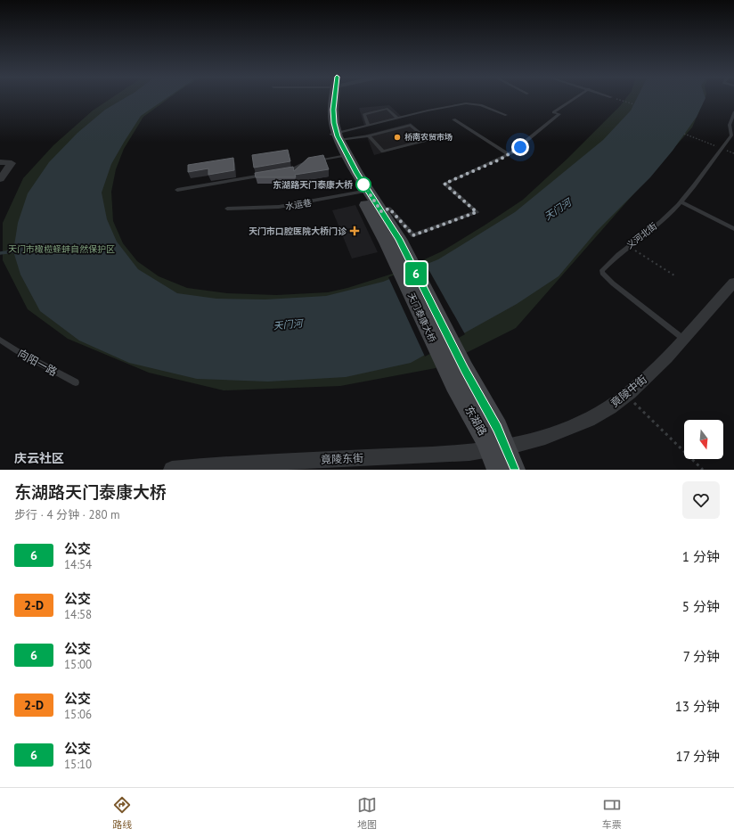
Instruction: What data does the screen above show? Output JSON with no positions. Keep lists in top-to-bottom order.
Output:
{
  "streets": {
    "main road": ["天门泰康大桥", "东湖路"],
    "street": ["竟陵中街", "竟陵东街"],
    "lane": ["水运巷", "义河北街", "向阳一路"]
  },
  "crossings": [
    ["义河北街", "竟陵中街"],
    ["天门泰康大桥", "东湖路"],
    ["竟陵中街", "东湖路"],
    ["竟陵中街", "竟陵东街"],
    ["东湖路", "竟陵东街"]
  ],
  "districts": ["庆云社区"],
  "water": ["天门河"],
  "parks": ["天门市橄榄蛏蚌自然保护区"],
  "places": {
    "other": ["桥南农贸市场", "东湖路天门泰康大桥"],
    "health": ["天门市口腔医院大桥门诊"]
  },
  "lines": ["bus line 6"],
  "north": "bottom",
  "page": {
    "on_map": "6",
    "heading": ["东湖路天门泰康大桥", "步行 · 4 分钟 · 280 m"],
    "list": [
      {
        "mark": "6",
        "name": "公交",
        "note": "14:54",
        "value": "1 分钟"
      },
      {
        "mark": "2-D",
        "name": "公交",
        "note": "14:58",
        "value": "5 分钟"
      },
      {
        "mark": "6",
        "name": "公交",
        "note": "15:00",
        "value": "7 分钟"
      },
      {
        "mark": "2-D",
        "name": "公交",
        "note": "15:06",
        "value": "13 分钟"
      },
      {
        "mark": "6",
        "name": "公交",
        "note": "15:10",
        "value": "17 分钟"
      }
    ],
    "tabs": ["路线", "地图", "车票"]
  }
}
